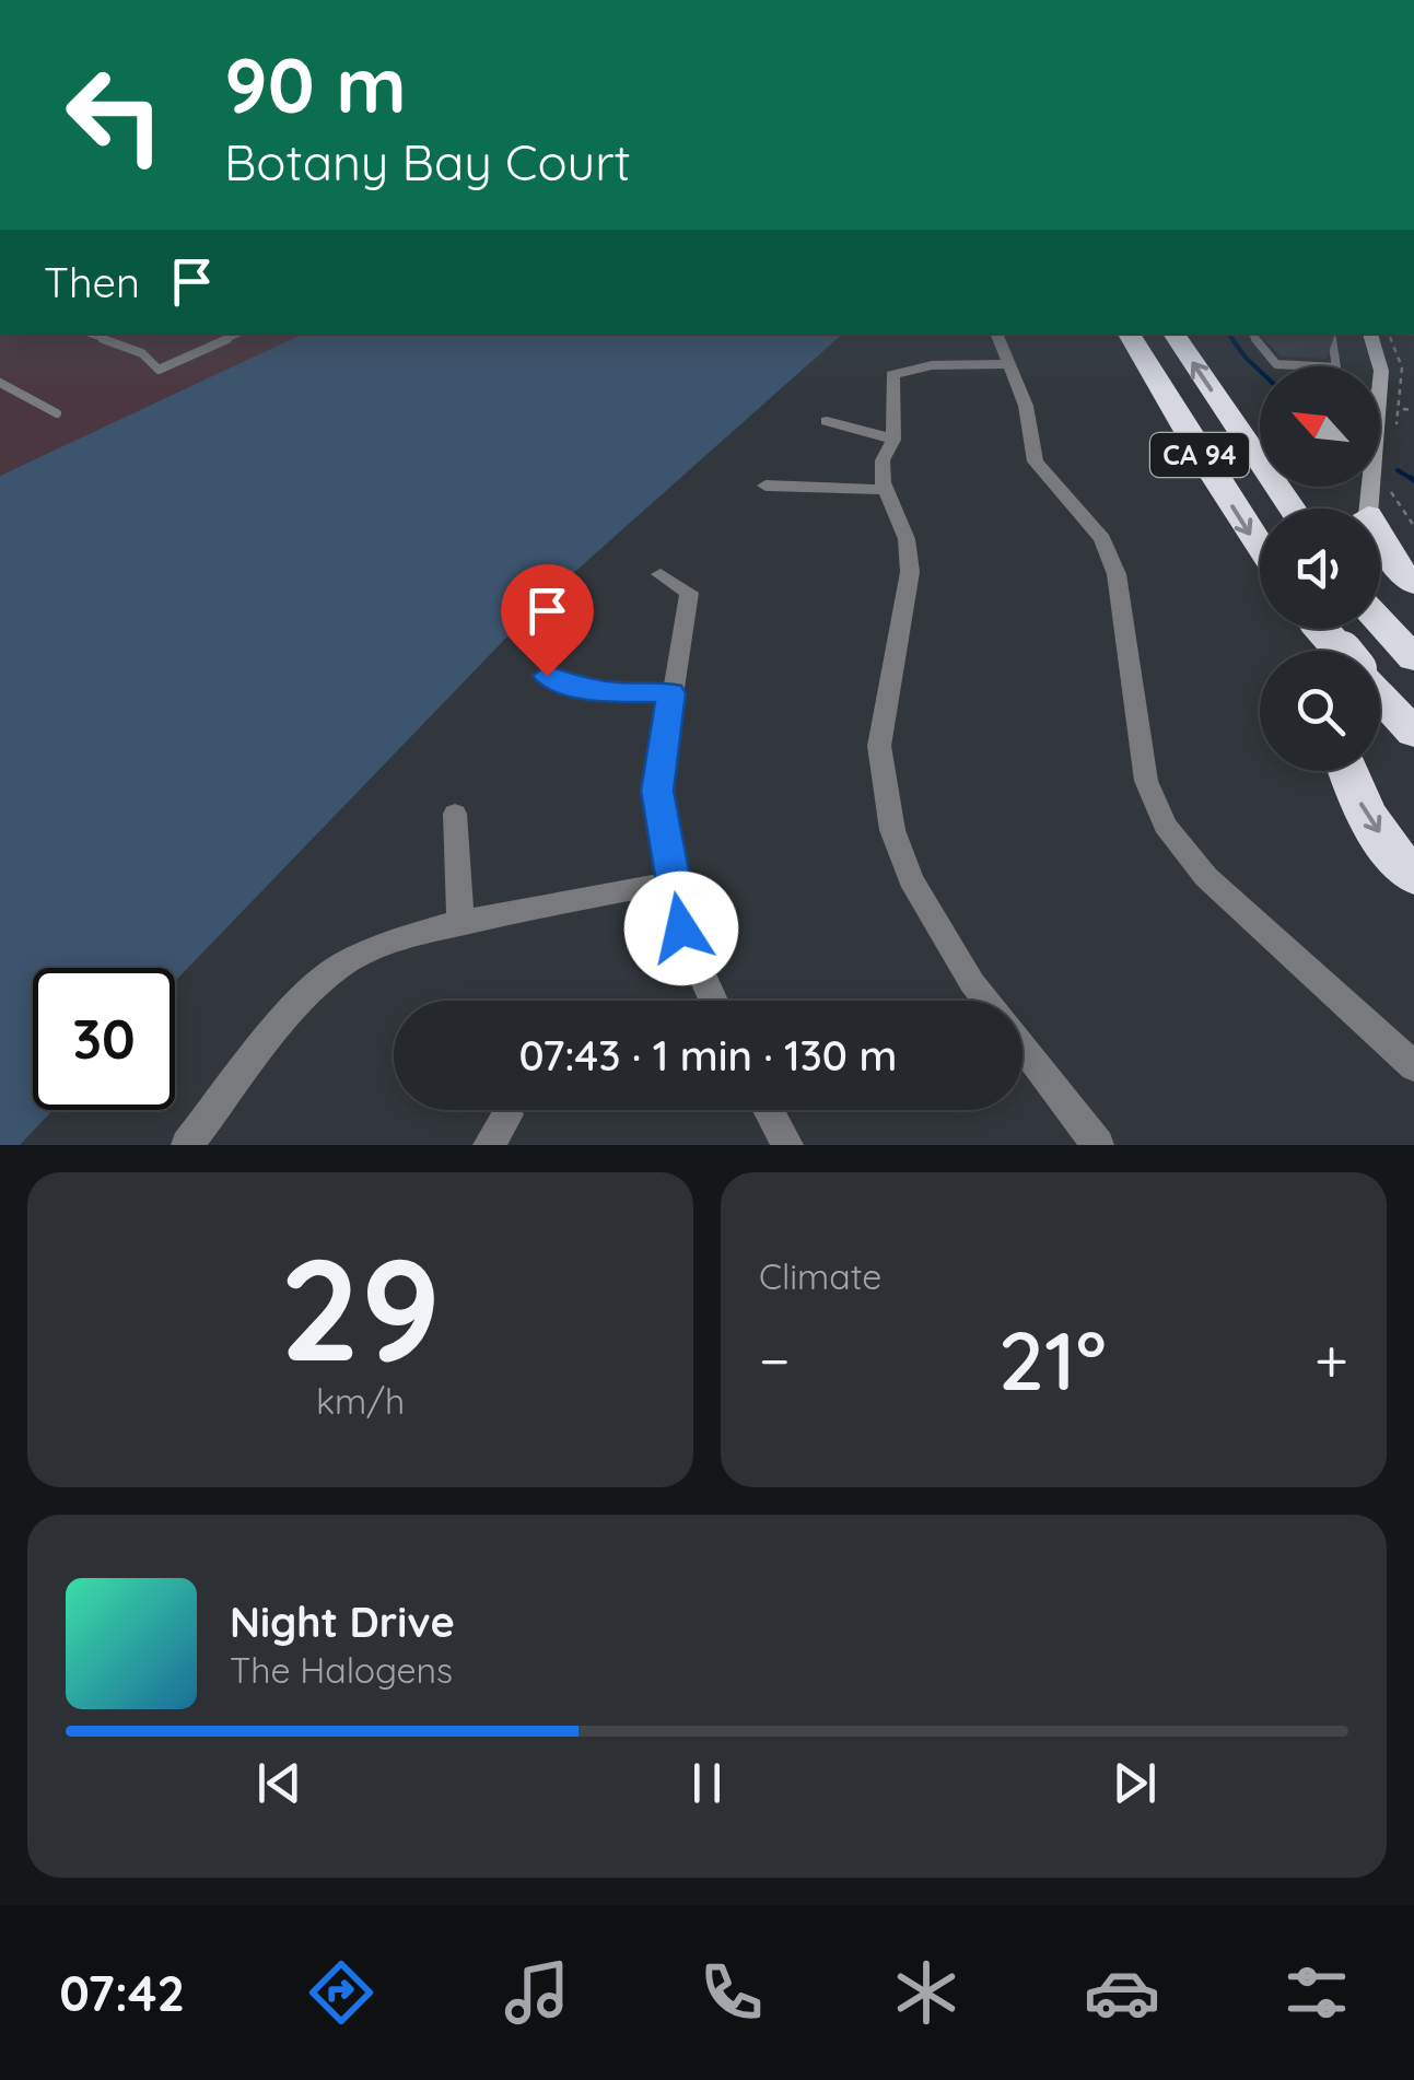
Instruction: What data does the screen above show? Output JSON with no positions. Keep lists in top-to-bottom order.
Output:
{
  "streets": {
    "highway": ["CA 94"]
  },
  "north": "top left",
  "page": {
    "turn": ["90 m", "Botany Bay Court"],
    "then": "Then",
    "limit": "30",
    "trip": "07:43 · 1 min · 130 m",
    "tile": [
      ["29", "km/h"],
      "Climate"
    ],
    "heat": ["−", "21°", "+"],
    "song": ["Night Drive", "The Halogens"],
    "tabs": "07:42"
  }
}
